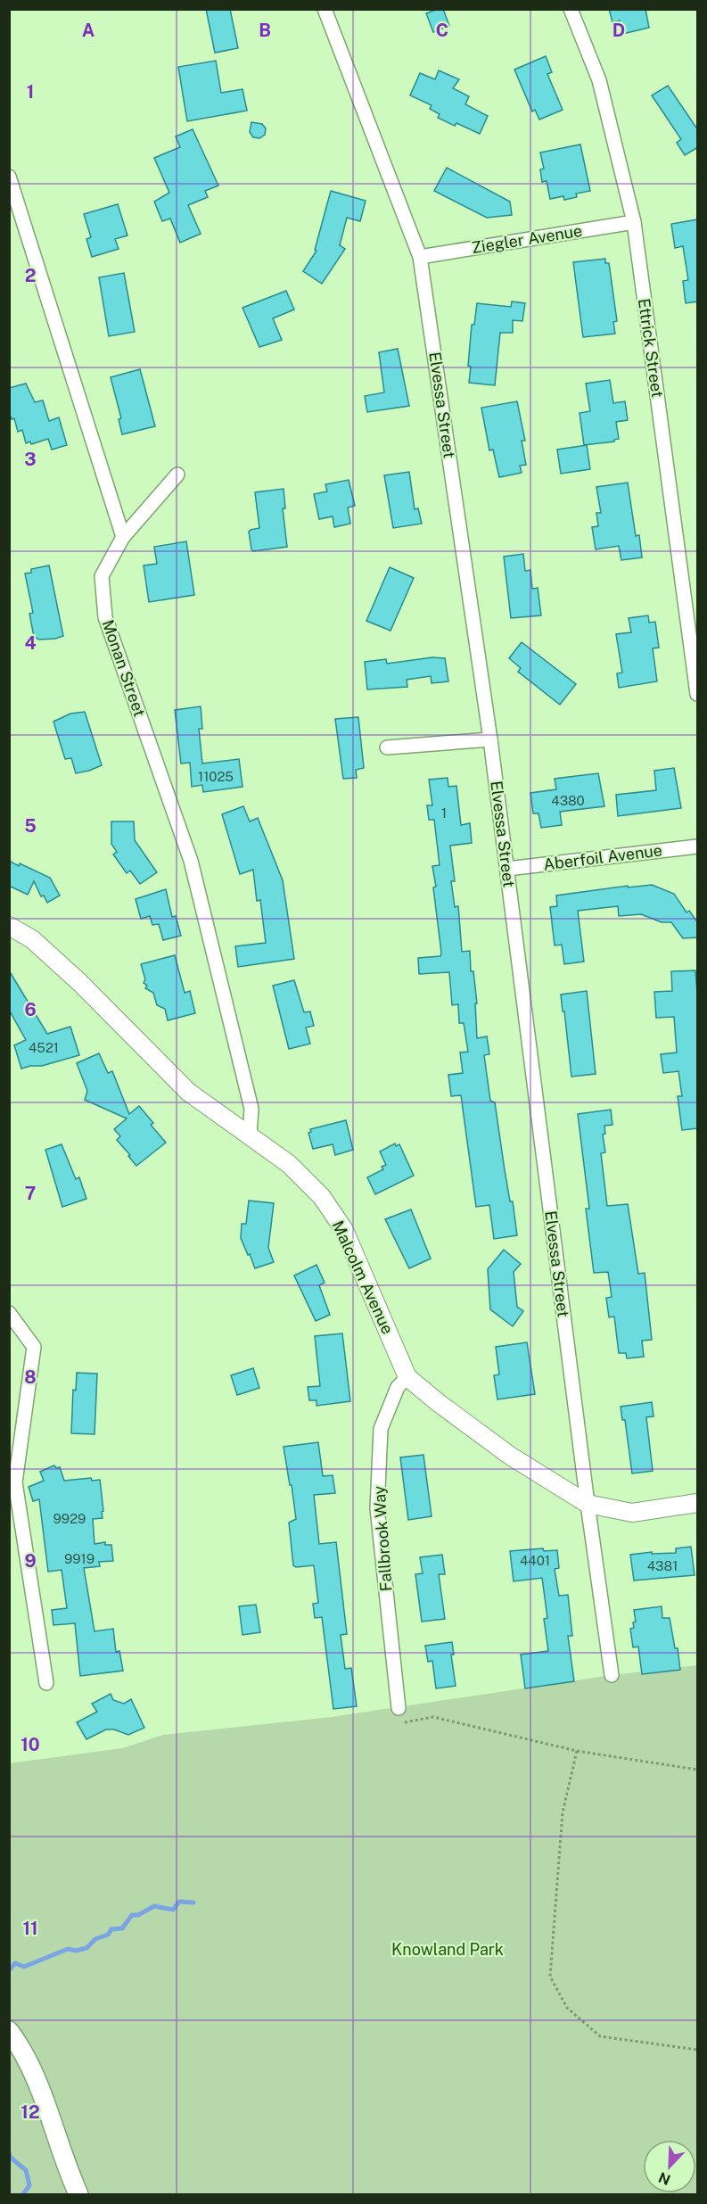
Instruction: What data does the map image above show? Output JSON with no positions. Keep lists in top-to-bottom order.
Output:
{
  "streets": {
    "street": [
      "Ziegler Avenue",
      "Ettrick Street",
      "Elvessa Street",
      "Monan Street",
      "Aberfoil Avenue",
      "Malcolm Avenue",
      "Fallbrook Way"
    ]
  },
  "crossings": [
    ["Ziegler Avenue", "Ettrick Street"],
    ["Ziegler Avenue", "Elvessa Street"],
    ["Elvessa Street", "Aberfoil Avenue"],
    ["Elvessa Street", "Malcolm Avenue"],
    ["Monan Street", "Malcolm Avenue"],
    ["Malcolm Avenue", "Fallbrook Way"]
  ],
  "parks": ["Knowland Park"],
  "house_numbers": [
    "11025",
    "4380",
    "1",
    "4521",
    "9929",
    "9919",
    "4401",
    "4381"
  ],
  "north": "bottom left",
  "grid": {
    "columns": [
      "A",
      "B",
      "C",
      "D"
    ],
    "rows": [
      "1",
      "2",
      "3",
      "4",
      "5",
      "6",
      "7",
      "8",
      "9",
      "10",
      "11",
      "12"
    ]
  }
}
